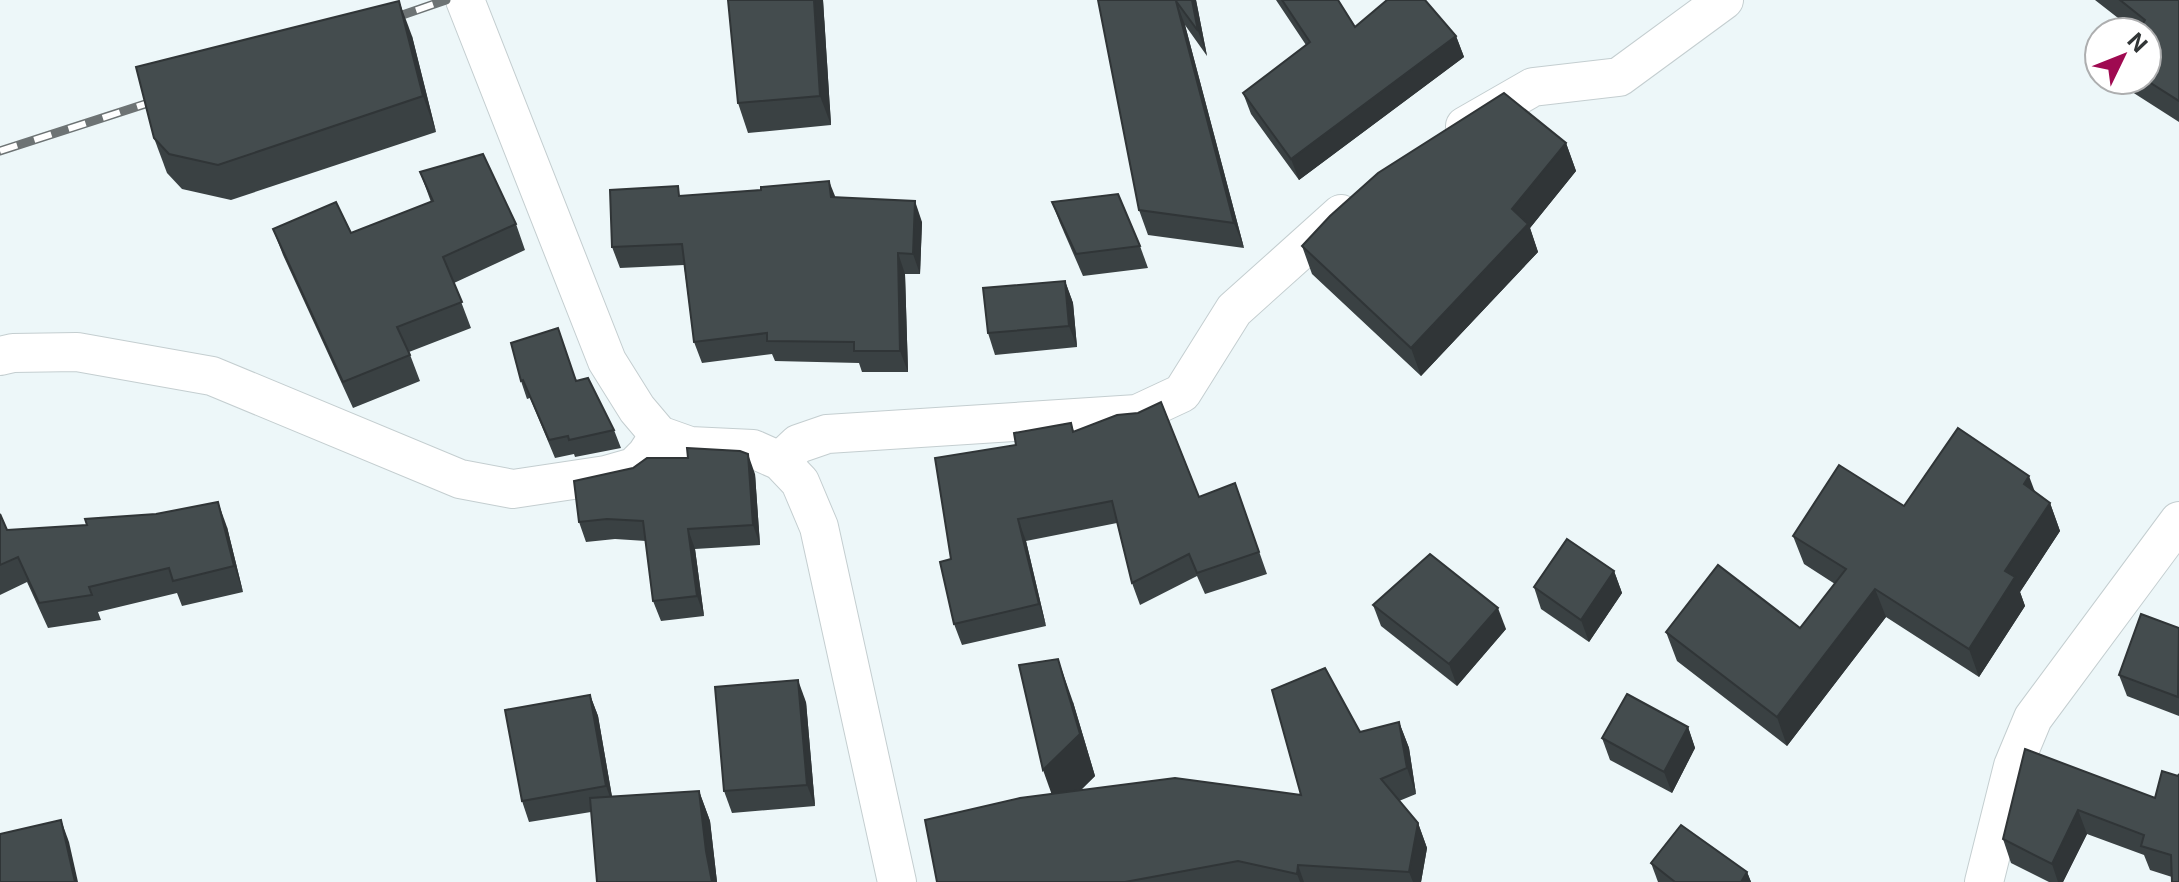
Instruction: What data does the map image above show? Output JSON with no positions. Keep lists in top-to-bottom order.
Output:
{
  "north": "top right"
}
